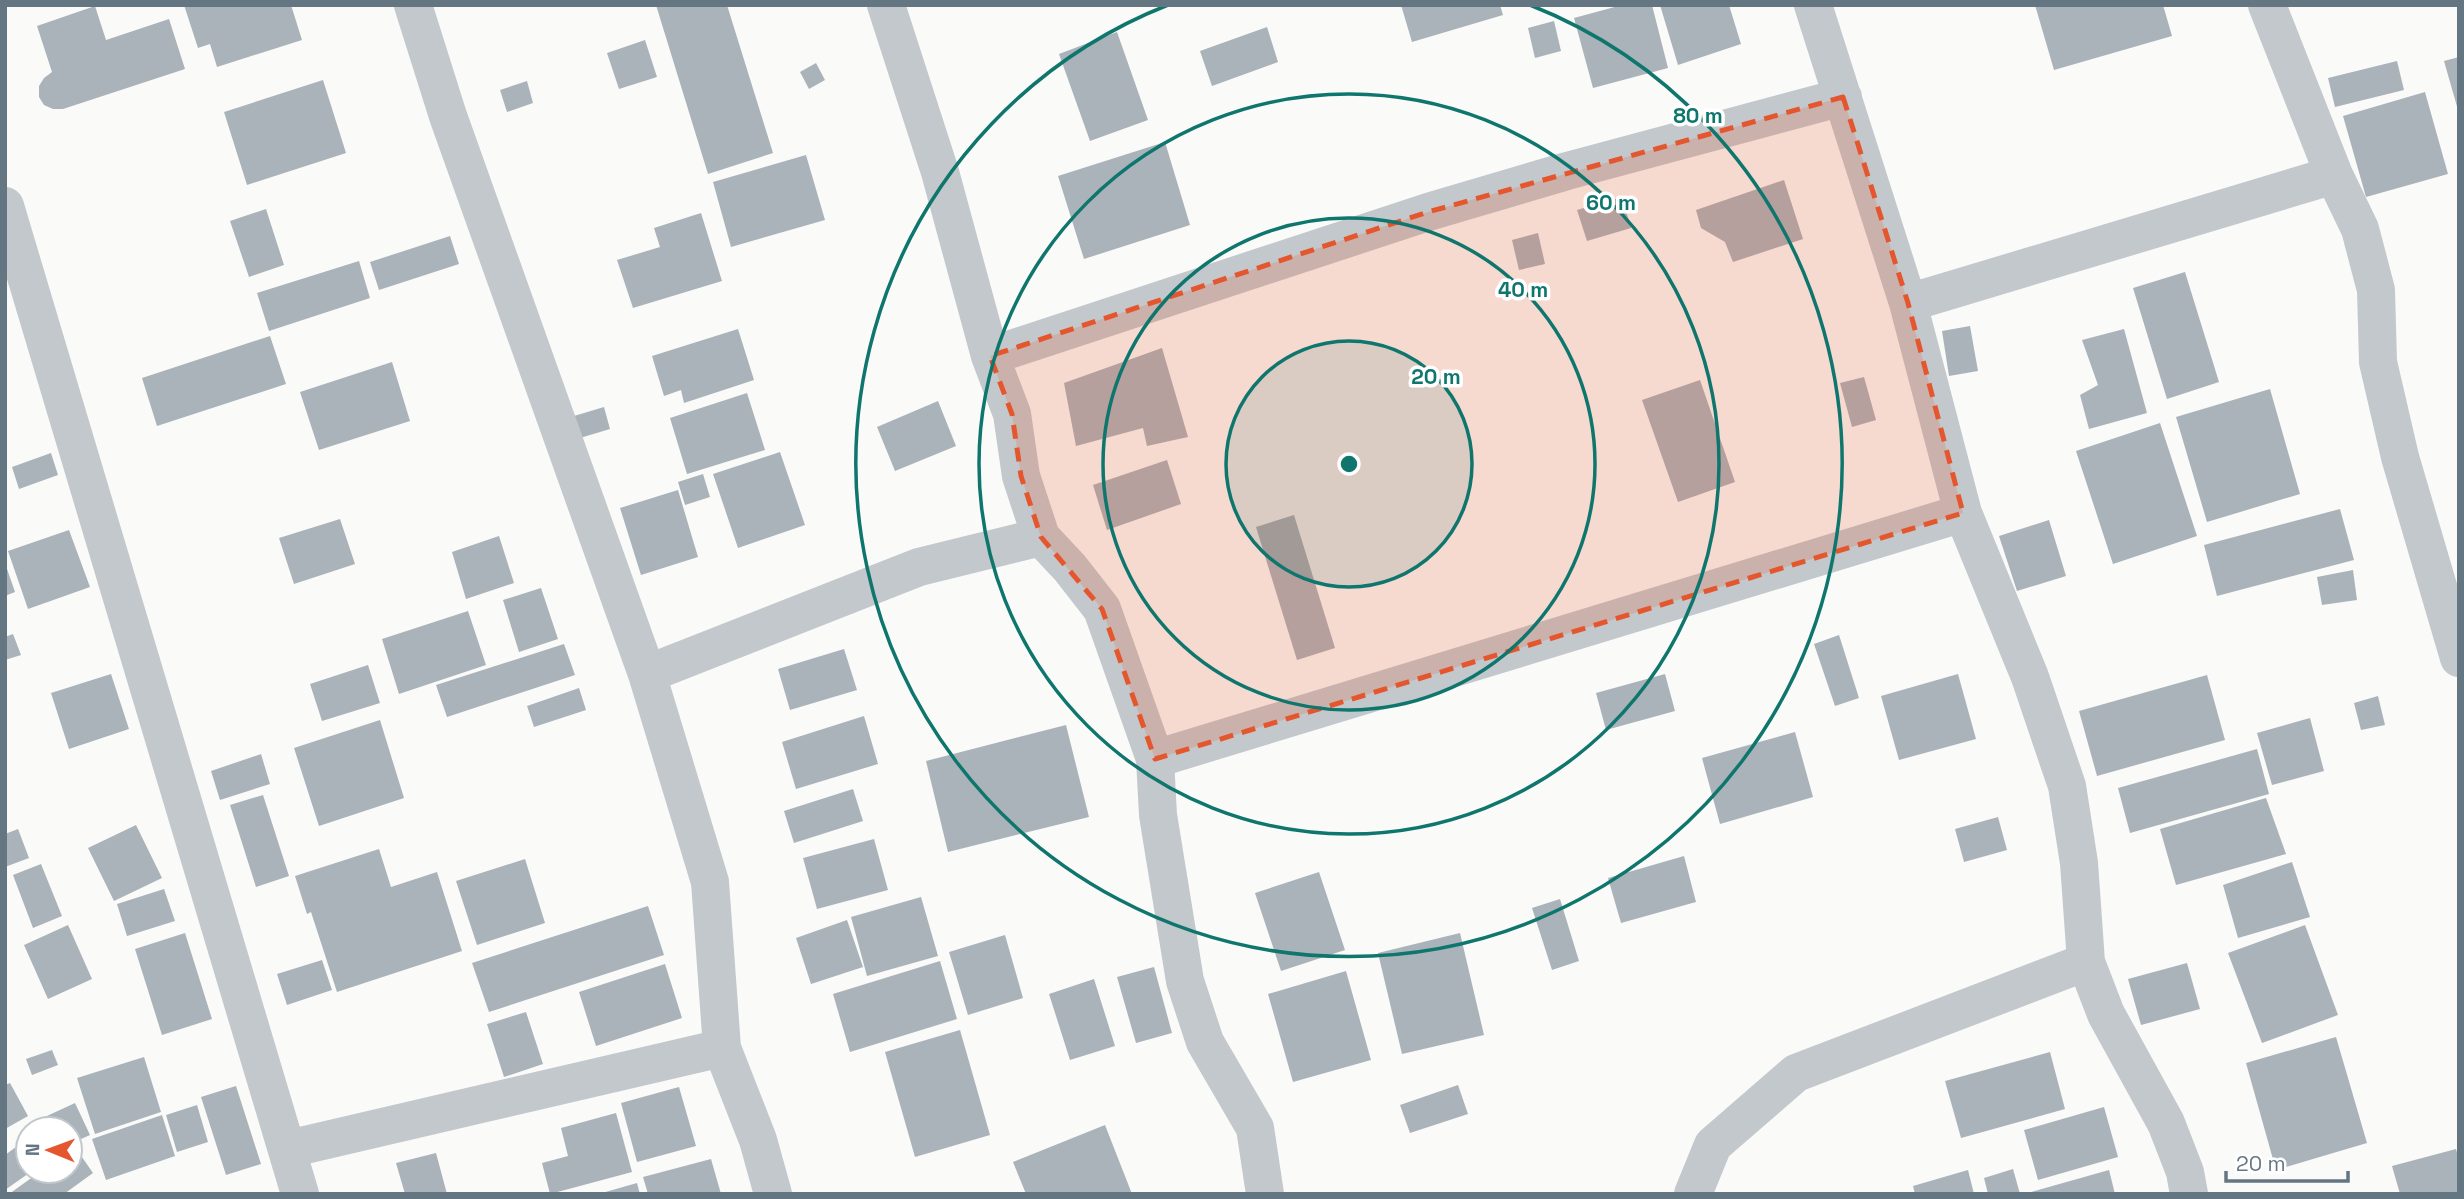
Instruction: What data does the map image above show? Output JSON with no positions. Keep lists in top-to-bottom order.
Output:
{
  "scale_bar": "20 m",
  "north": "left",
  "rings": [
    "80 m",
    "60 m",
    "40 m",
    "20 m"
  ]
}
